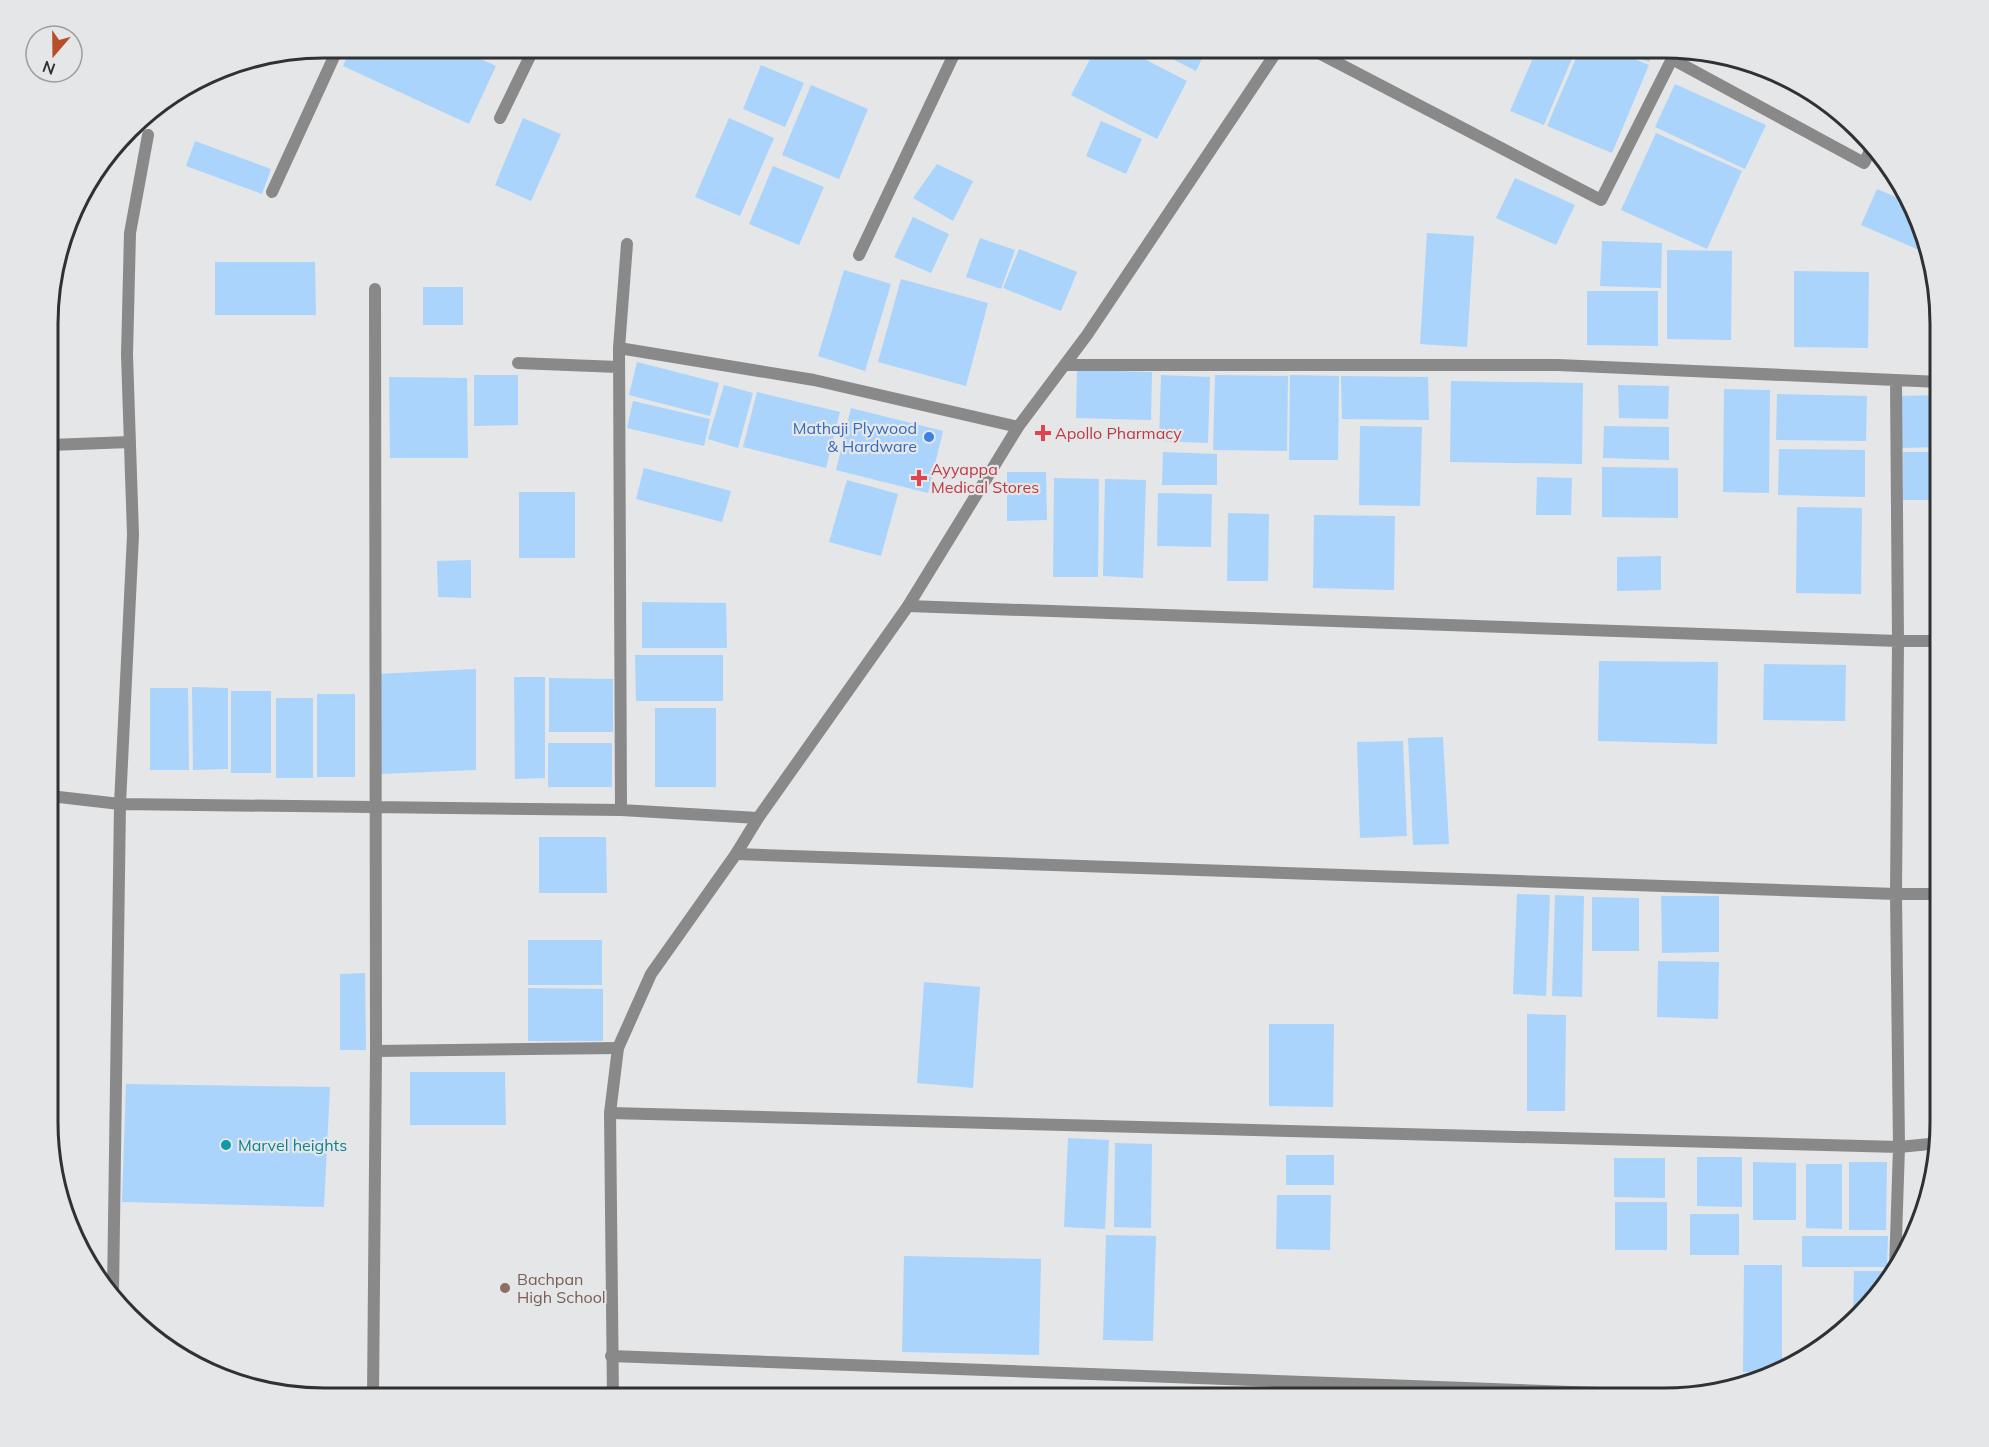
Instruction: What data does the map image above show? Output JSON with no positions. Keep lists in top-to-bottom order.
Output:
{
  "places": {
    "health": ["Apollo Pharmacy", "Ayyappa Medical Stores"],
    "other": ["Mathaji Plywood & Hardware", "Marvel heights", "Bachpan High School"]
  },
  "north": "bottom"
}
